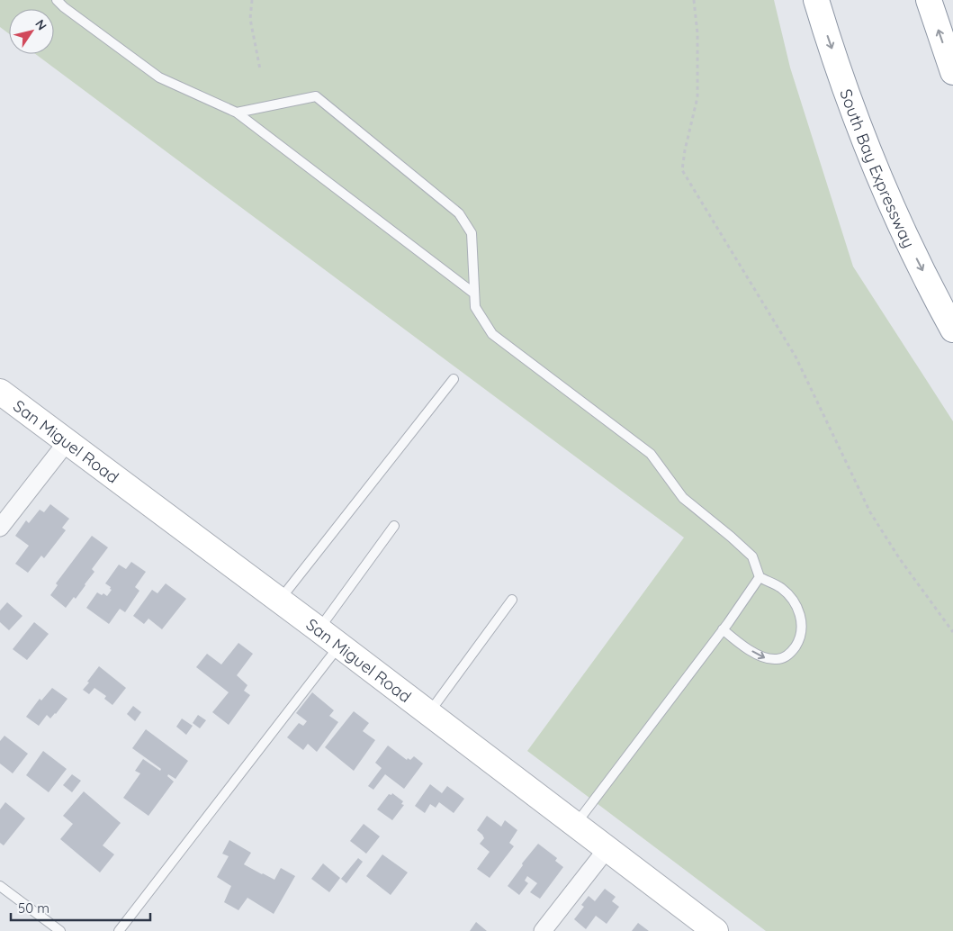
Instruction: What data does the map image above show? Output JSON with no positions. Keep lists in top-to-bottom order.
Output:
{
  "streets": {
    "main road": ["South Bay Expressway", "San Miguel Road"]
  },
  "one_way": ["South Bay Expressway"],
  "scale_bar": "50 m",
  "north": "top right"
}
